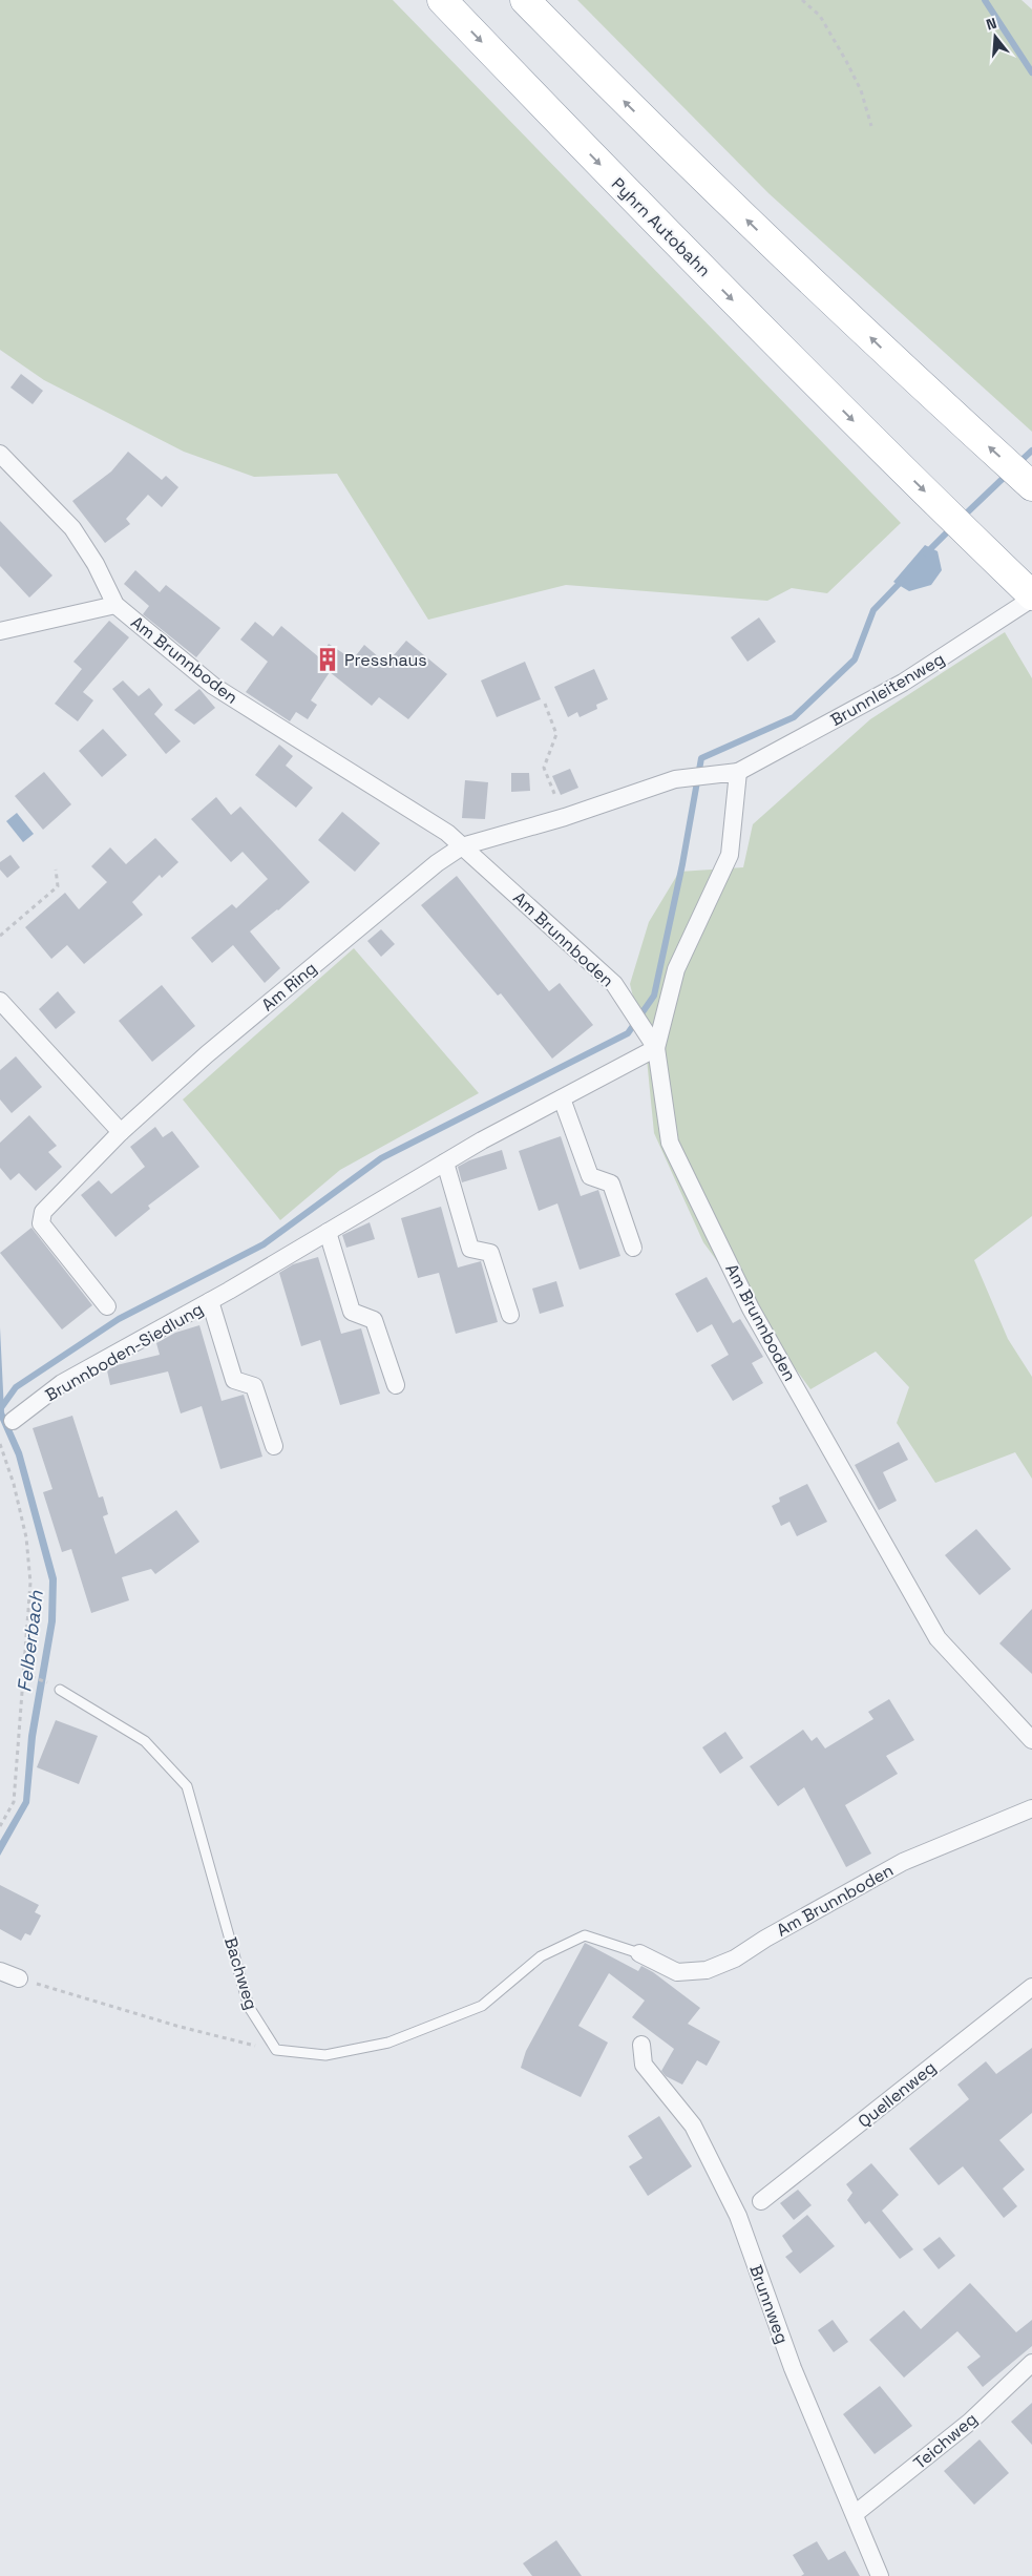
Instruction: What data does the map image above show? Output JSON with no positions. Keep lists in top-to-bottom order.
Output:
{
  "streets": {
    "highway": ["Pyhrn Autobahn"],
    "street": [
      "Am Brunnboden",
      "Brunnleitenweg",
      "Am Ring",
      "Brunnboden-Siedlung",
      "Quellenweg",
      "Brunnweg",
      "Teichweg"
    ],
    "lane": ["Bachweg"]
  },
  "crossings": [
    ["Pyhrn Autobahn", "Brunnleitenweg"],
    ["Am Brunnboden", "Brunnleitenweg"],
    ["Am Brunnboden", "Am Ring"],
    ["Am Brunnboden", "Brunnboden-Siedlung"],
    ["Brunnleitenweg", "Am Ring"],
    ["Brunnweg", "Teichweg"]
  ],
  "water": ["Felberbach"],
  "places": {
    "building": ["Presshaus"]
  },
  "north": "top"
}
